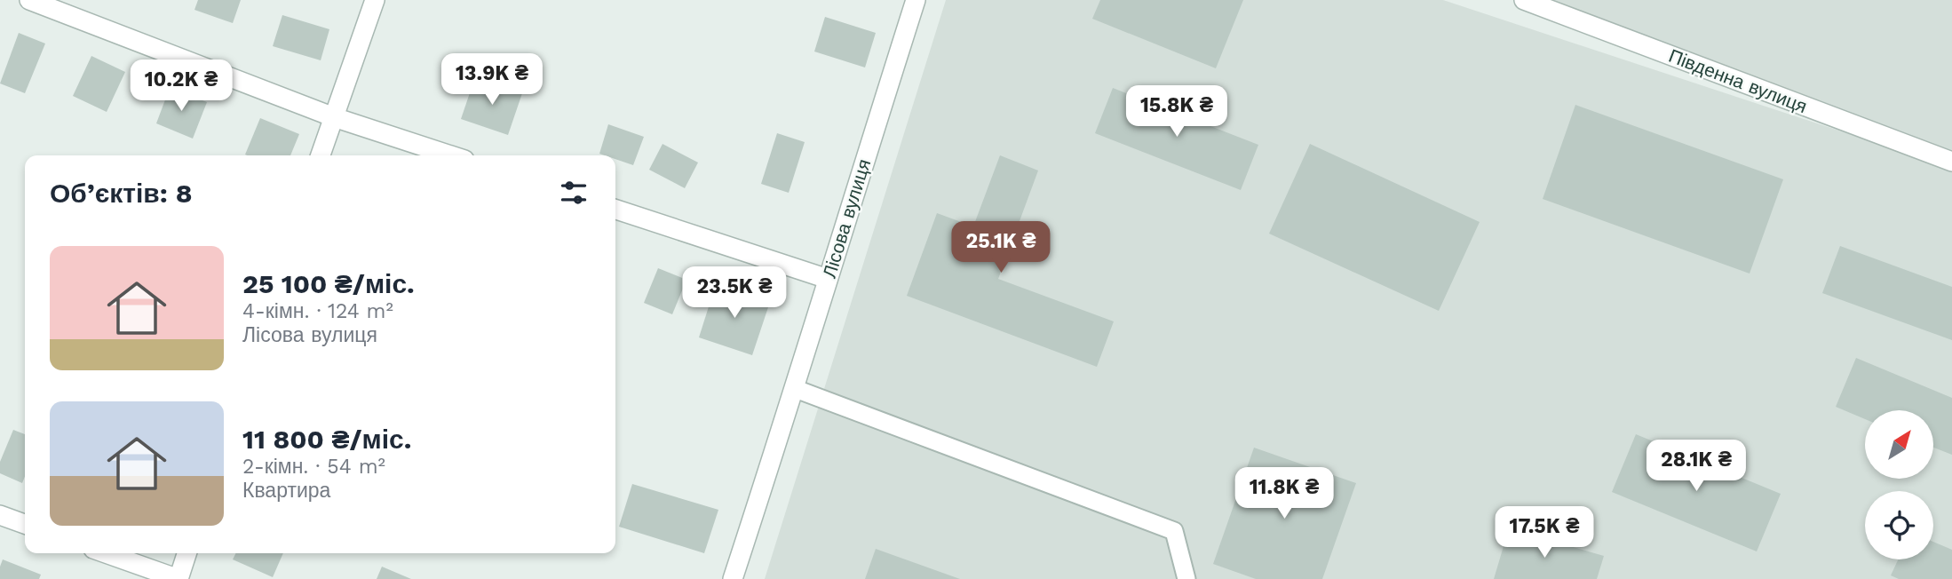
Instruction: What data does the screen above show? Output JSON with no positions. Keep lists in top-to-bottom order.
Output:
{
  "streets": {
    "street": ["Південна вулиця", "Лісова вулиця"]
  },
  "north": "top right",
  "page": {
    "price": [
      "13.9K ₴",
      "10.2K ₴",
      "15.8K ₴",
      "25.1K ₴",
      "23.5K ₴",
      "28.1K ₴",
      "11.8K ₴",
      "17.5K ₴"
    ],
    "heading": "Об’єктів: 8",
    "list": [
      {
        "name": "25 100 ₴/міс.",
        "note": "4-кімн. · 124 m² · Лісова вулиця"
      },
      {
        "name": "11 800 ₴/міс.",
        "note": "2-кімн. · 54 m² · Квартира"
      }
    ]
  }
}
